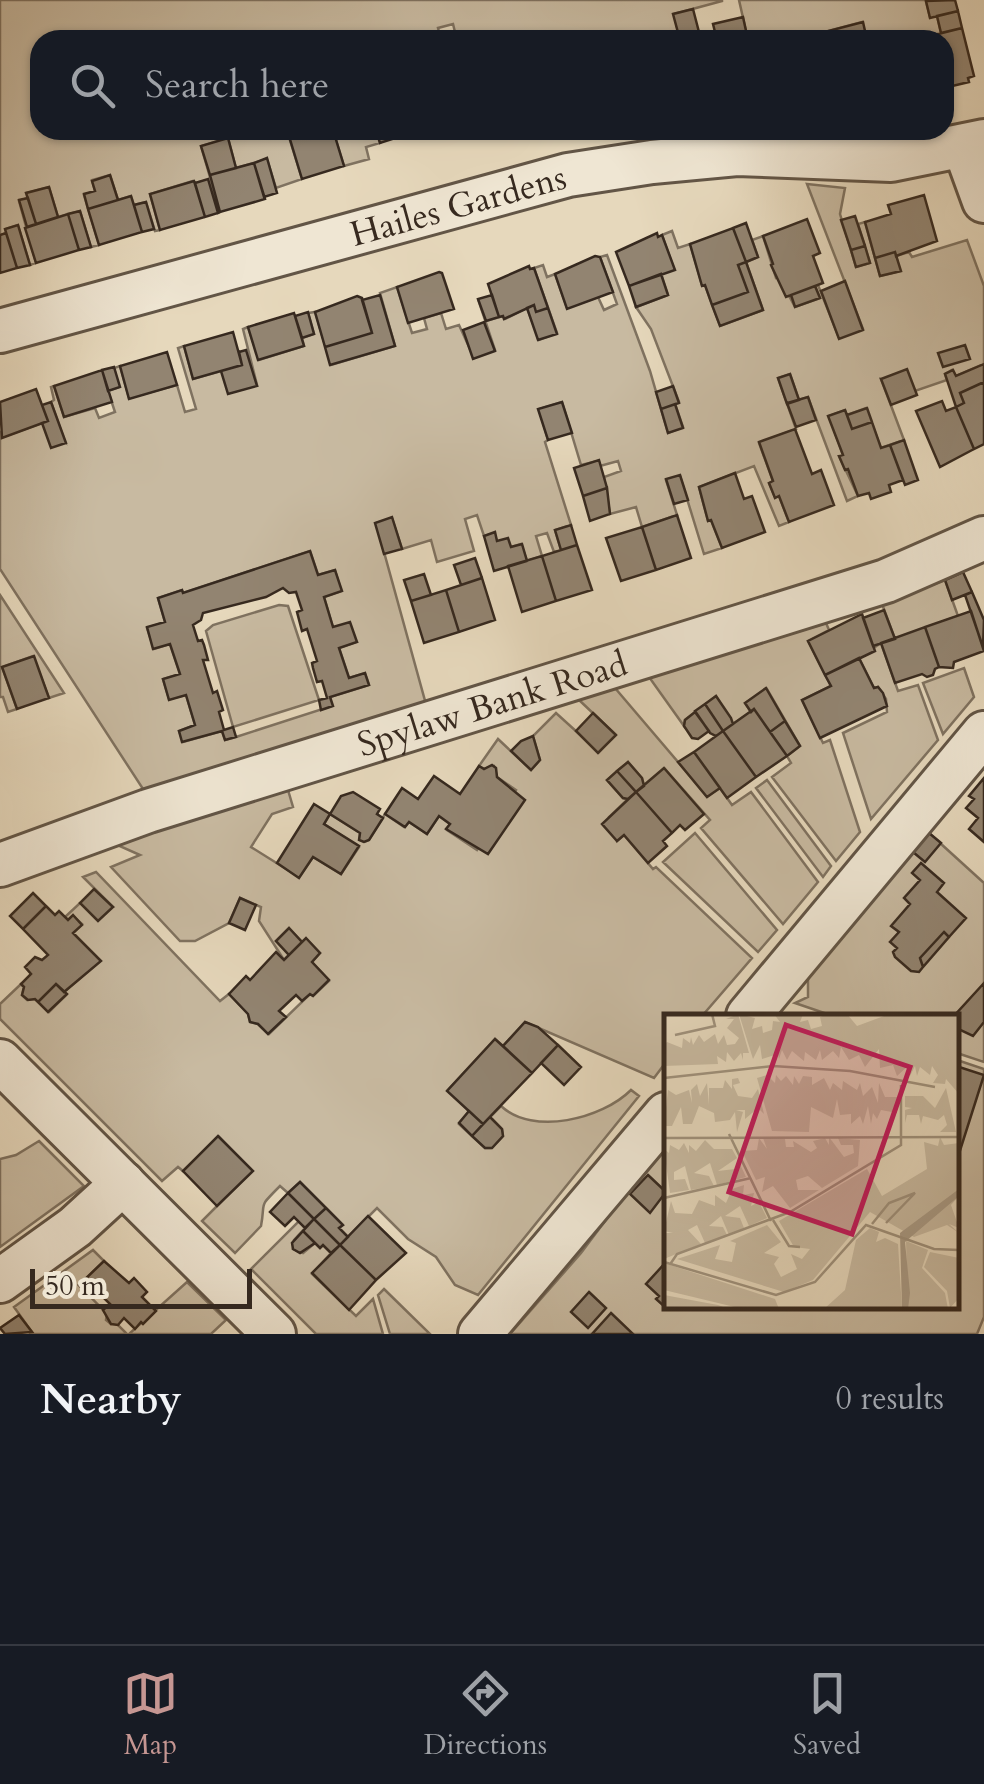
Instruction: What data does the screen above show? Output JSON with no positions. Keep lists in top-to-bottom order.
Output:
{
  "streets": {
    "street": ["Hailes Gardens", "Spylaw Bank Road"]
  },
  "scale_bar": "50 m",
  "page": {
    "search": "Search here",
    "scale": "50 m",
    "heading": ["Nearby", "0 results"],
    "nav": ["Map", "Directions", "Saved"]
  }
}
